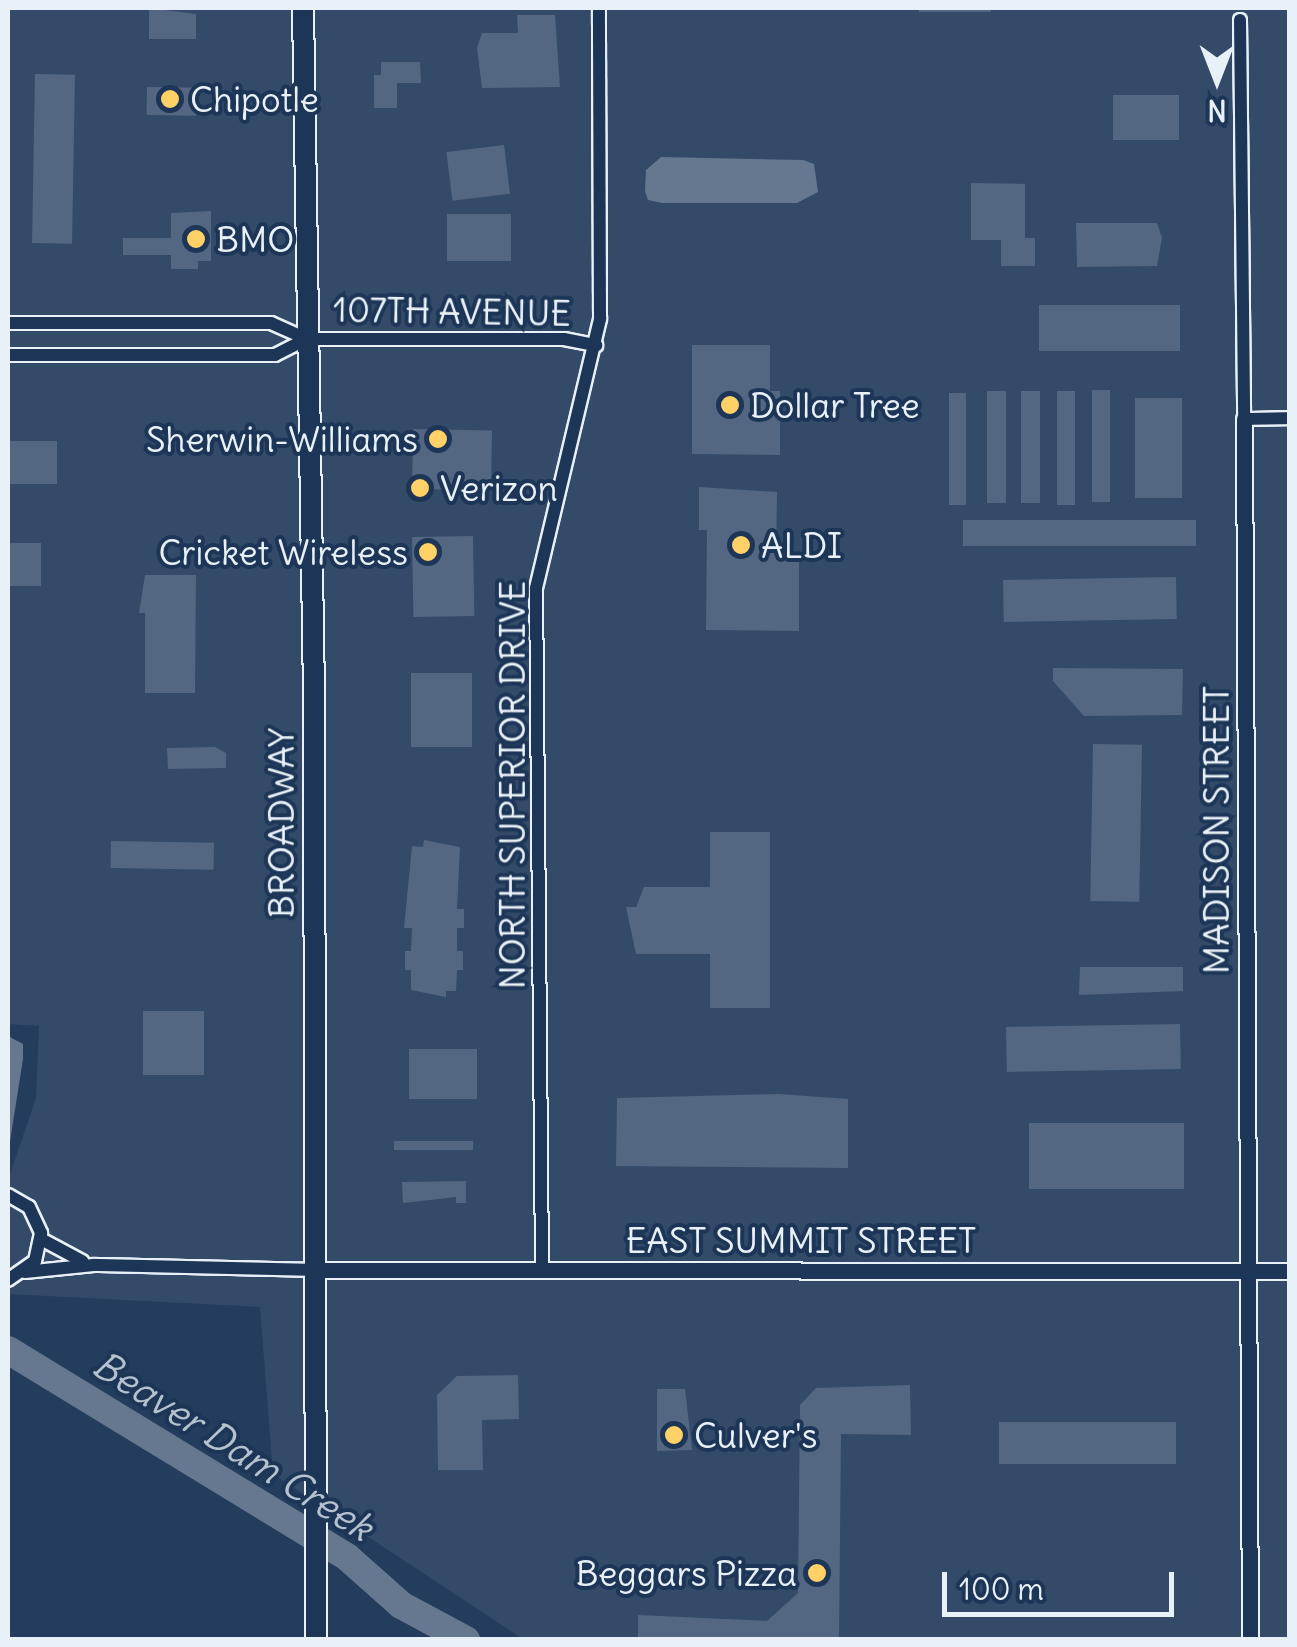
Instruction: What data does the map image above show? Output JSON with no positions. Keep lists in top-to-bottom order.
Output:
{
  "streets": {
    "main road": ["BROADWAY"],
    "street": [
      "107TH AVENUE",
      "NORTH SUPERIOR DRIVE",
      "MADISON STREET",
      "EAST SUMMIT STREET"
    ]
  },
  "crossings": [
    ["107TH AVENUE", "NORTH SUPERIOR DRIVE"],
    ["107TH AVENUE", "BROADWAY"],
    ["NORTH SUPERIOR DRIVE", "EAST SUMMIT STREET"],
    ["BROADWAY", "EAST SUMMIT STREET"],
    ["MADISON STREET", "EAST SUMMIT STREET"]
  ],
  "water": ["Beaver Dam Creek"],
  "places": [
    "Chipotle",
    "BMO",
    "Dollar Tree",
    "Sherwin-Williams",
    "Verizon",
    "ALDI",
    "Cricket Wireless",
    "Culver's",
    "Beggars Pizza"
  ],
  "scale_bar": "100 m",
  "north": "bottom"
}
